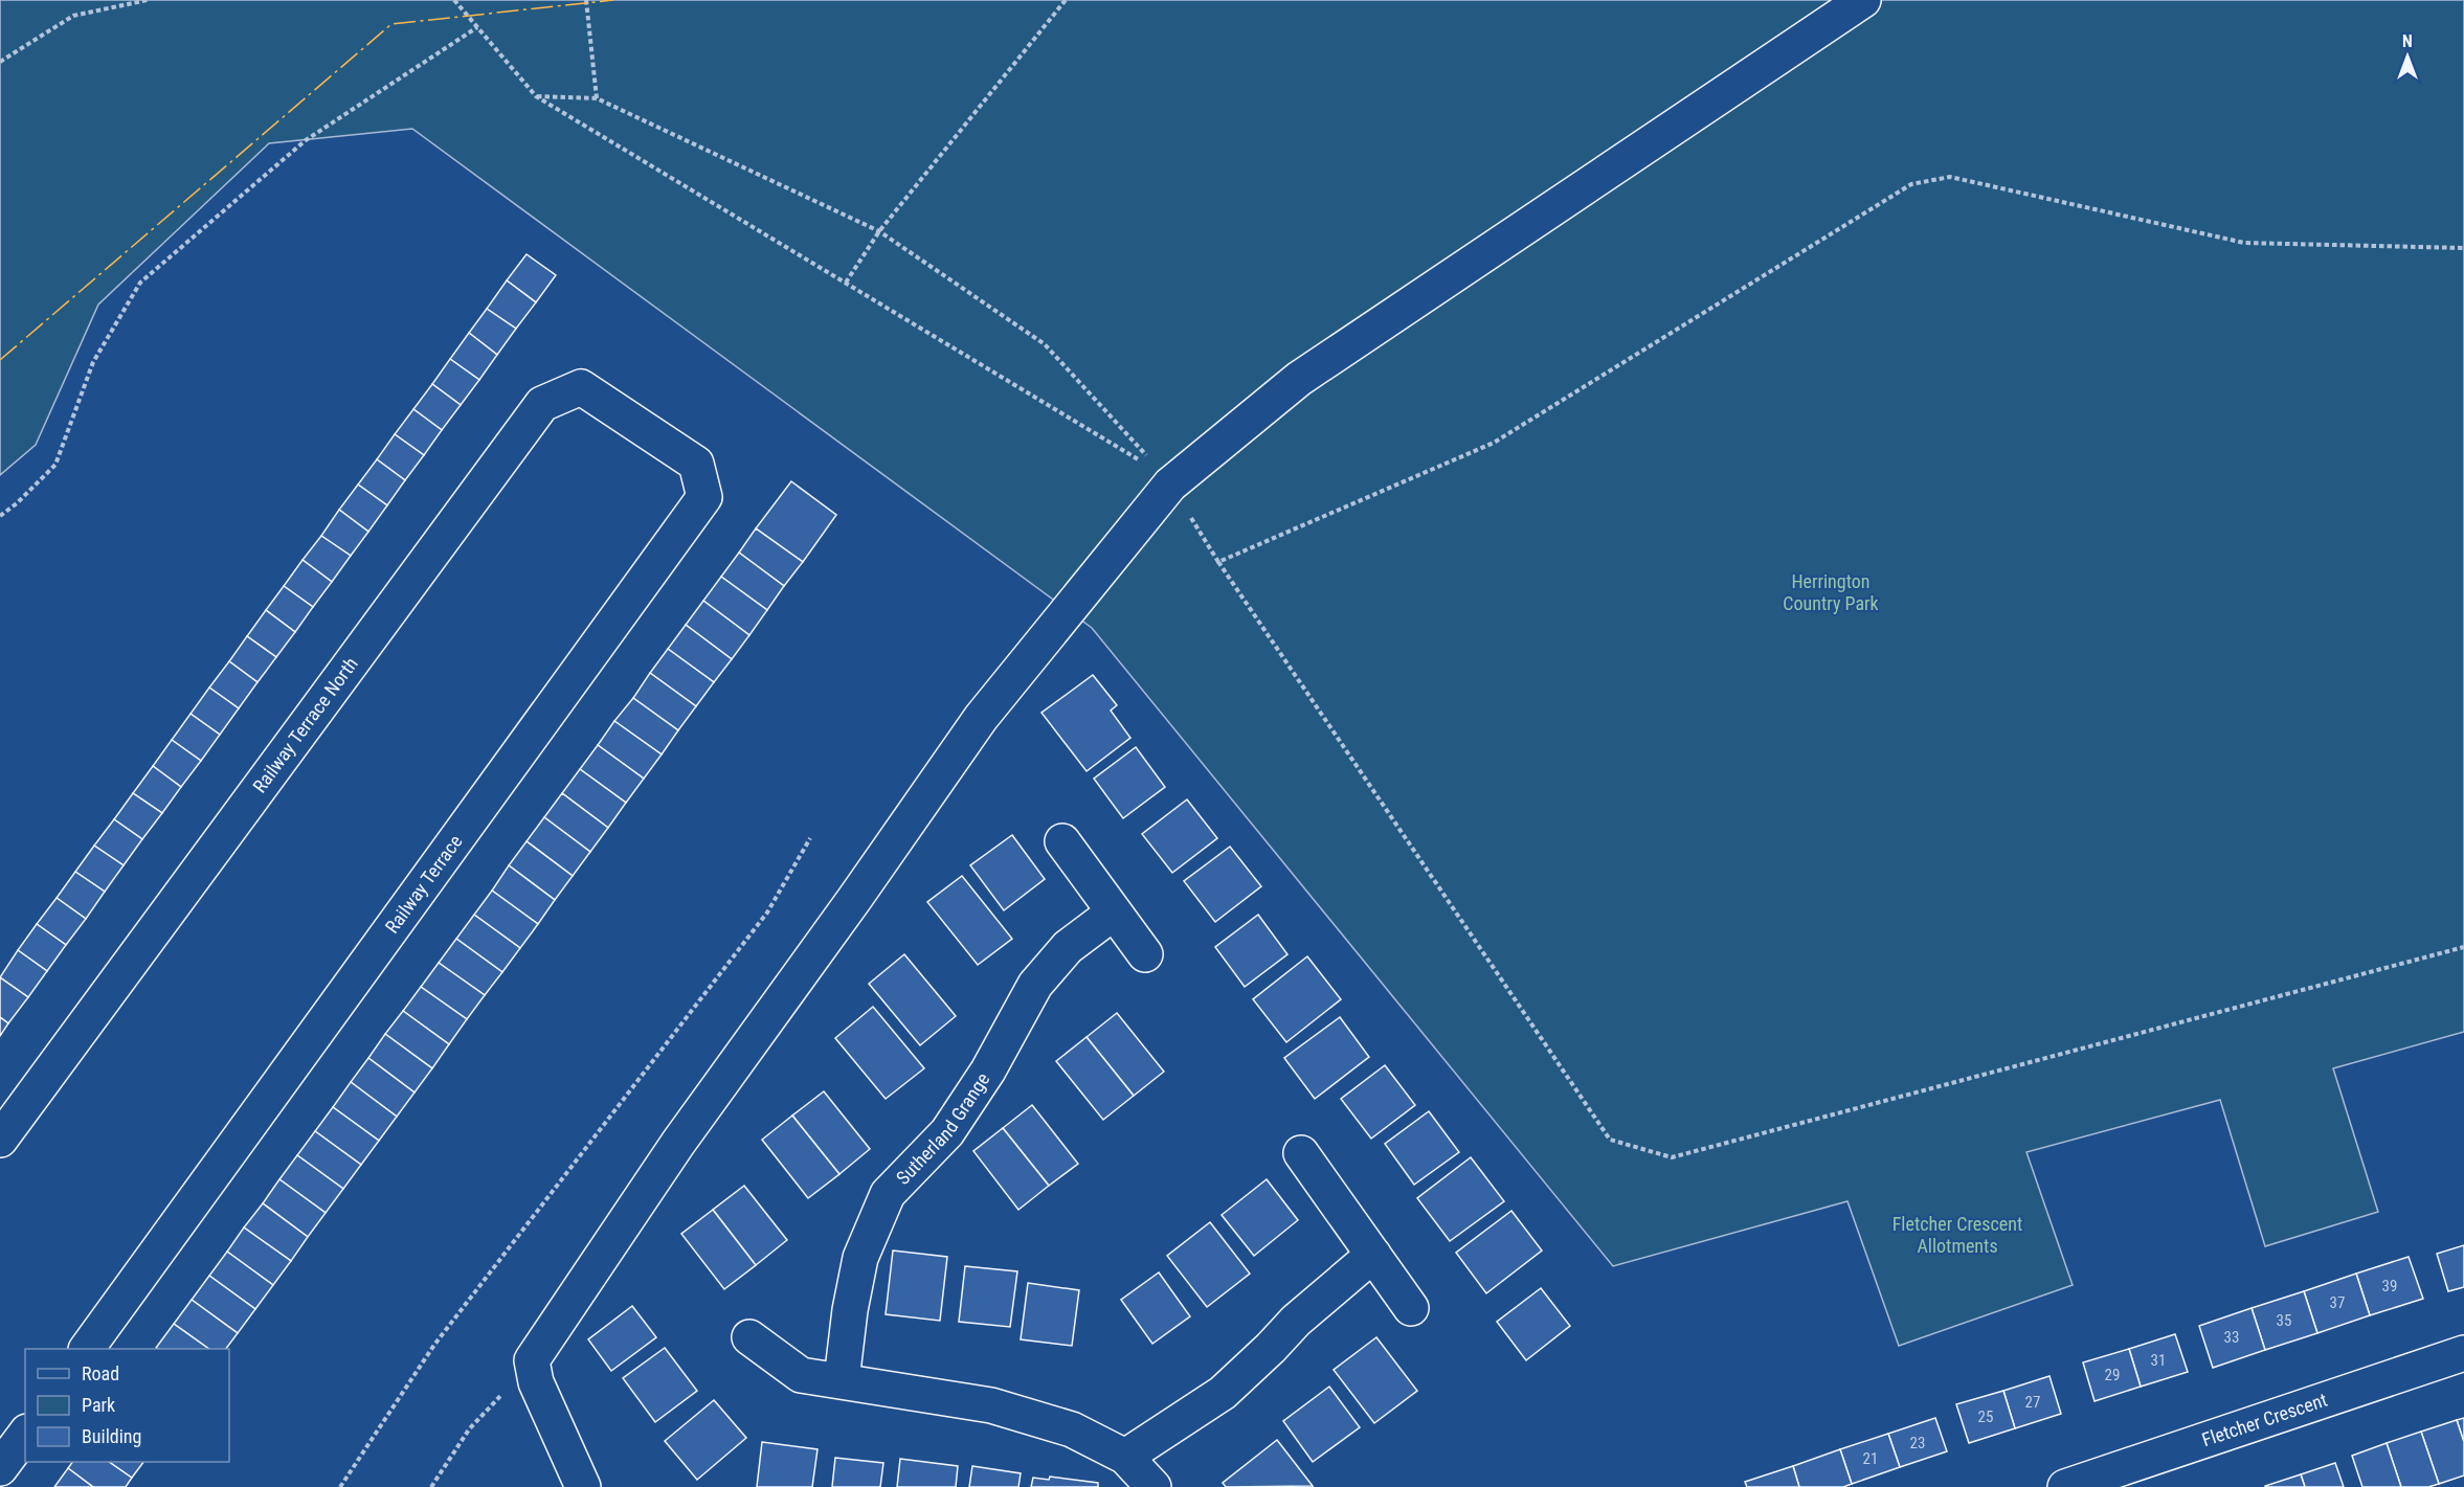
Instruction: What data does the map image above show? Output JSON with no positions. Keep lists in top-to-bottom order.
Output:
{
  "streets": {
    "street": [
      "Railway Terrace North",
      "Railway Terrace",
      "Sutherland Grange",
      "Fletcher Crescent"
    ]
  },
  "crossings": [
    ["Railway Terrace North", "Railway Terrace"]
  ],
  "parks": ["Herrington Country Park", "Fletcher Crescent Allotments"],
  "house_numbers": [
    "39",
    "37",
    "35",
    "33",
    "31",
    "29",
    "27",
    "25",
    "23",
    "21"
  ],
  "legend": ["Road", "Park", "Building"],
  "north": "top"
}
